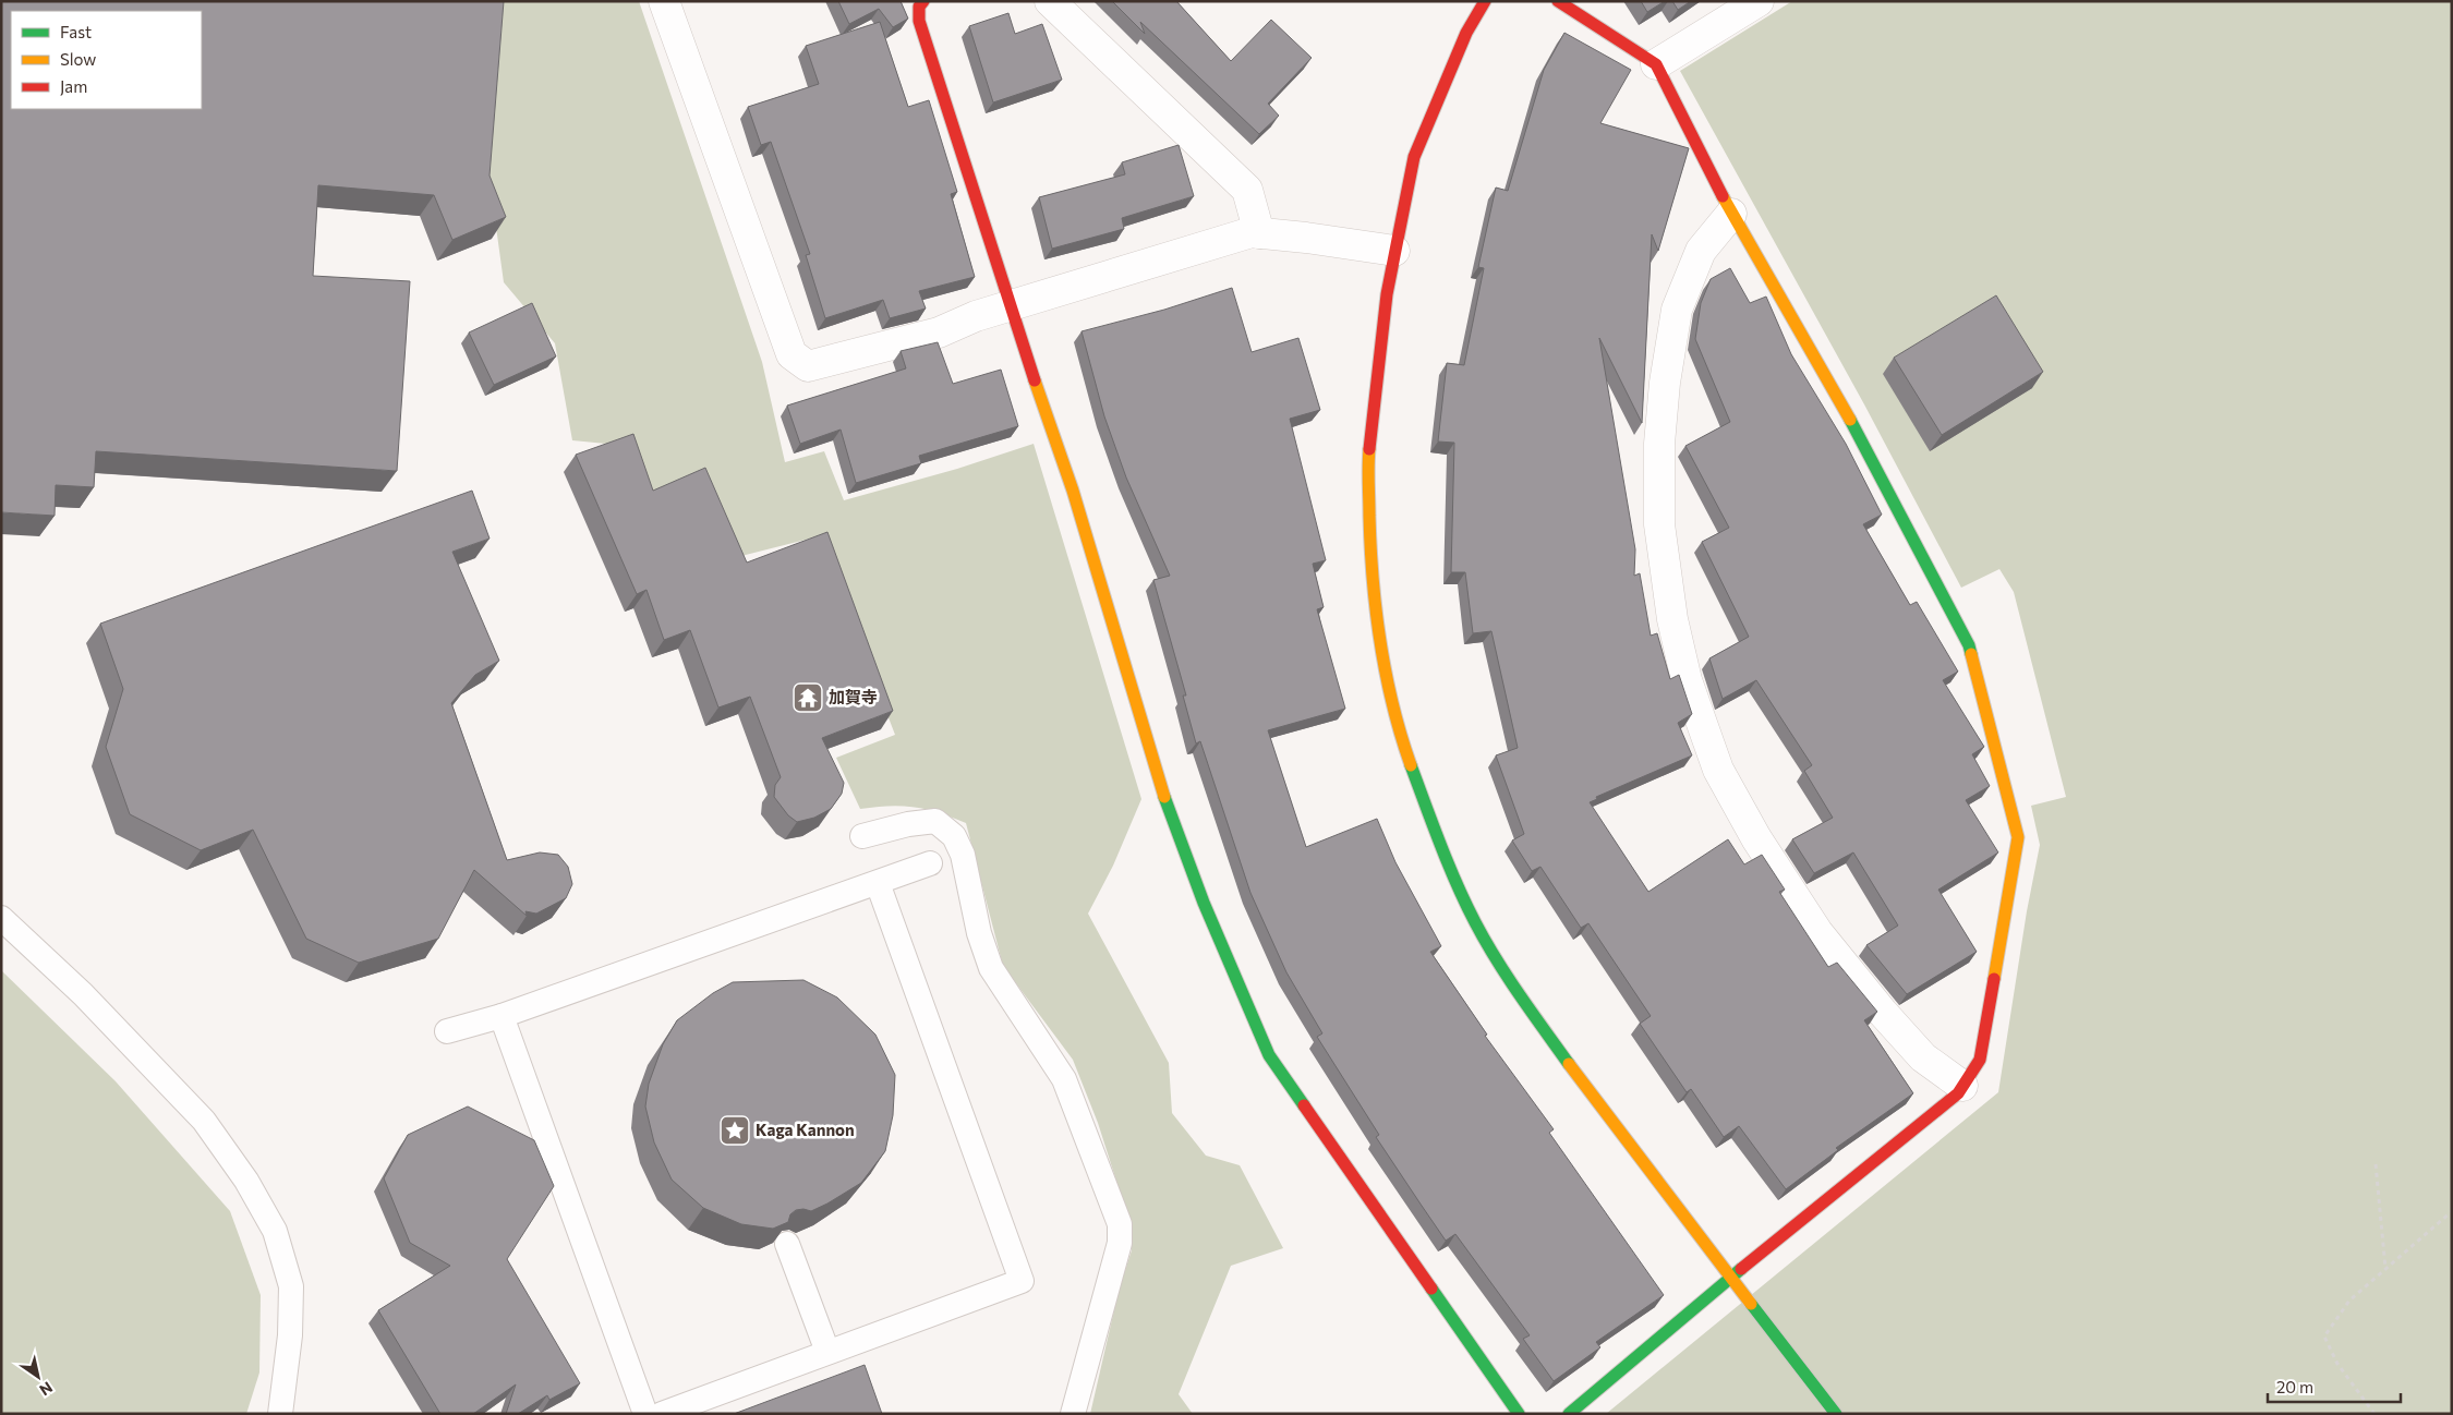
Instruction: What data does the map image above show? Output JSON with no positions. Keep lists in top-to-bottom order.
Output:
{
  "places": {
    "temple": ["加賀寺"],
    "place": ["Kaga Kannon"]
  },
  "legend": ["Fast", "Slow", "Jam"],
  "scale_bar": "20 m",
  "north": "bottom right"
}
